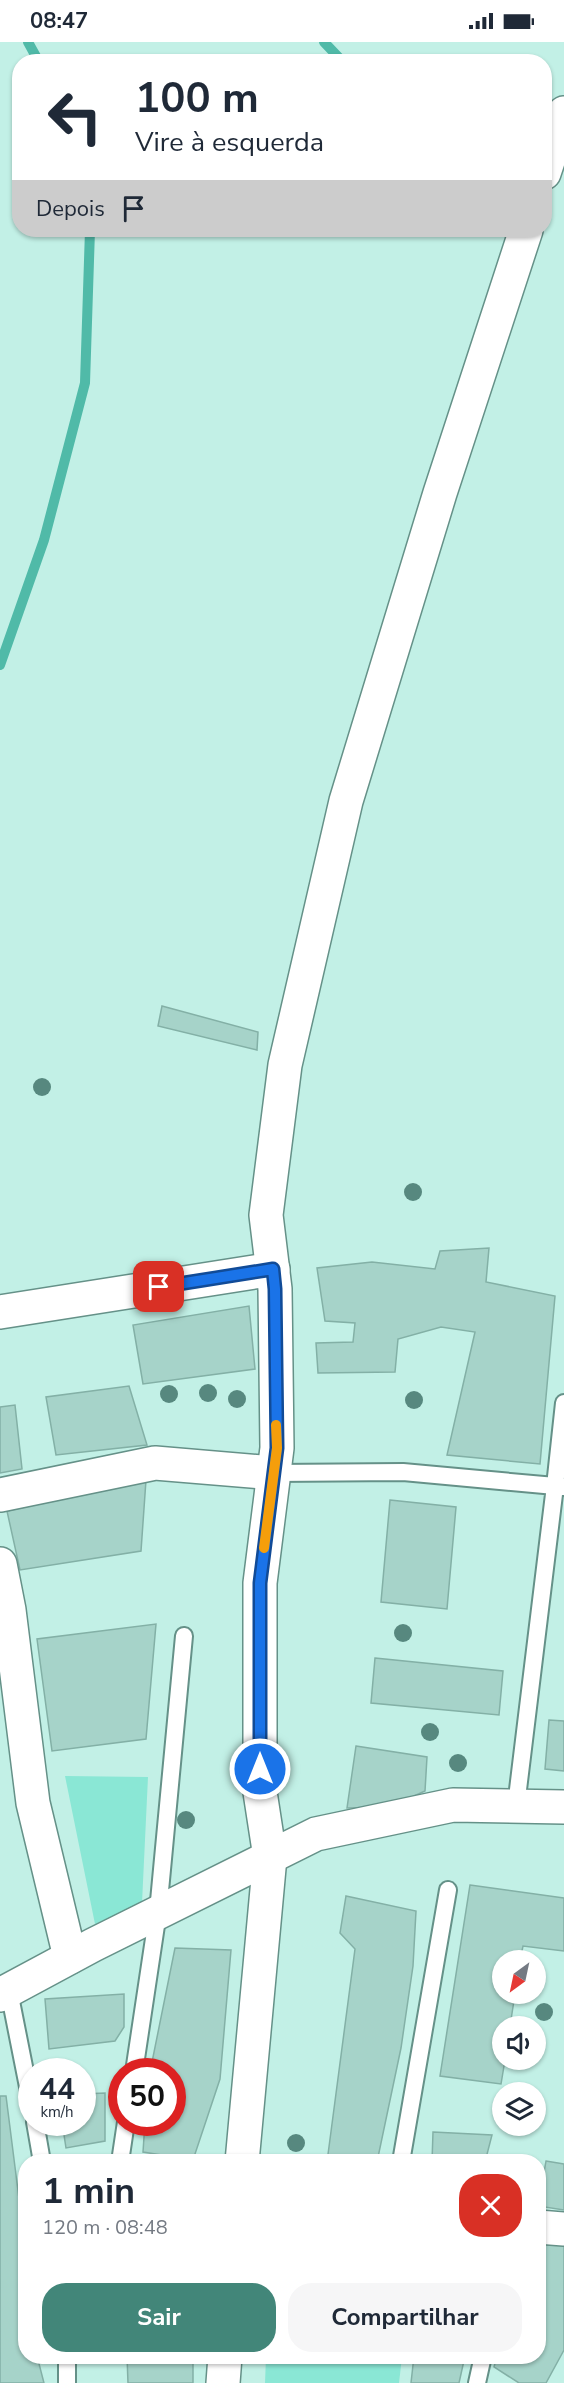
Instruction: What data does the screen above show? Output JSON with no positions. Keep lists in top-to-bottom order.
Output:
{
  "north": "bottom left",
  "page": {
    "status": "08:47",
    "turn": ["100 m", "Vire à esquerda"],
    "then": "Depois",
    "speed": "44 km/h",
    "limit": "50",
    "heading": ["1 min", "120 m · 08:48"],
    "buttons": ["Sair", "Compartilhar"]
  }
}
